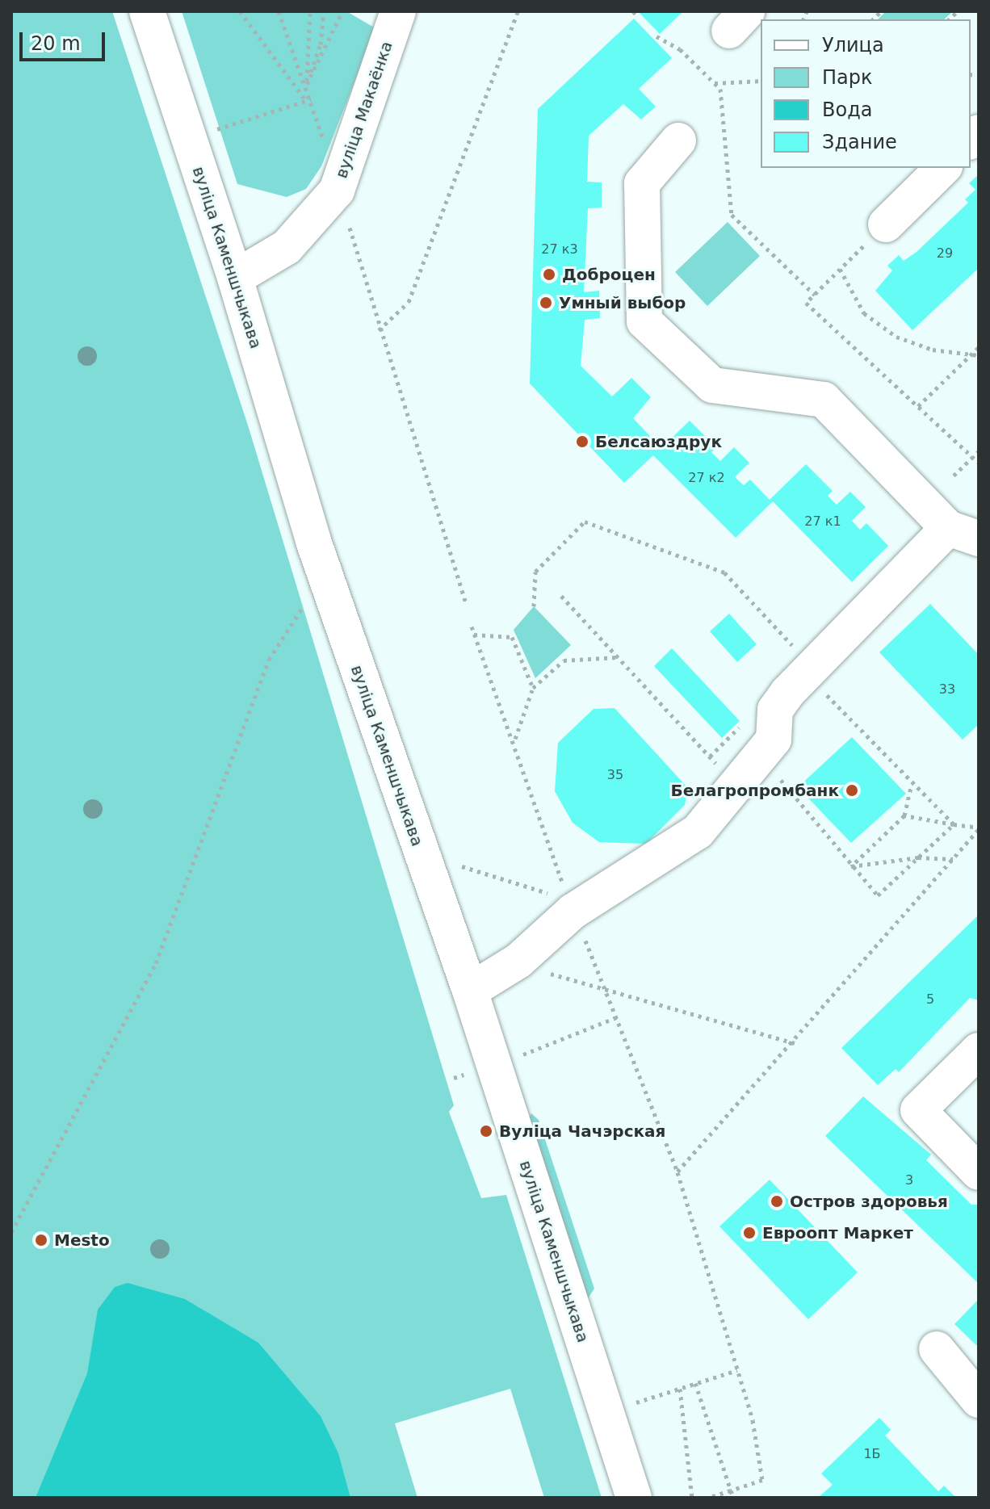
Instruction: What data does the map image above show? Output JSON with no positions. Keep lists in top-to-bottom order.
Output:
{
  "streets": {
    "street": ["вуліца Макаёнка", "вуліца Каменшчыкава"]
  },
  "crossings": [
    ["вуліца Макаёнка", "вуліца Каменшчыкава"]
  ],
  "places": [
    "Доброцен",
    "Умный выбор",
    "Белсаюздрук",
    "Белагропромбанк",
    "Вуліца Чачэрская",
    "Остров здоровья",
    "Евроопт Маркет",
    "Mesto"
  ],
  "house_numbers": [
    "27 к3",
    "29",
    "27 к2",
    "27 к1",
    "33",
    "35",
    "5",
    "3",
    "1Б"
  ],
  "legend": [
    "Улица",
    "Парк",
    "Вода",
    "Здание"
  ],
  "scale_bar": "20 m"
}
